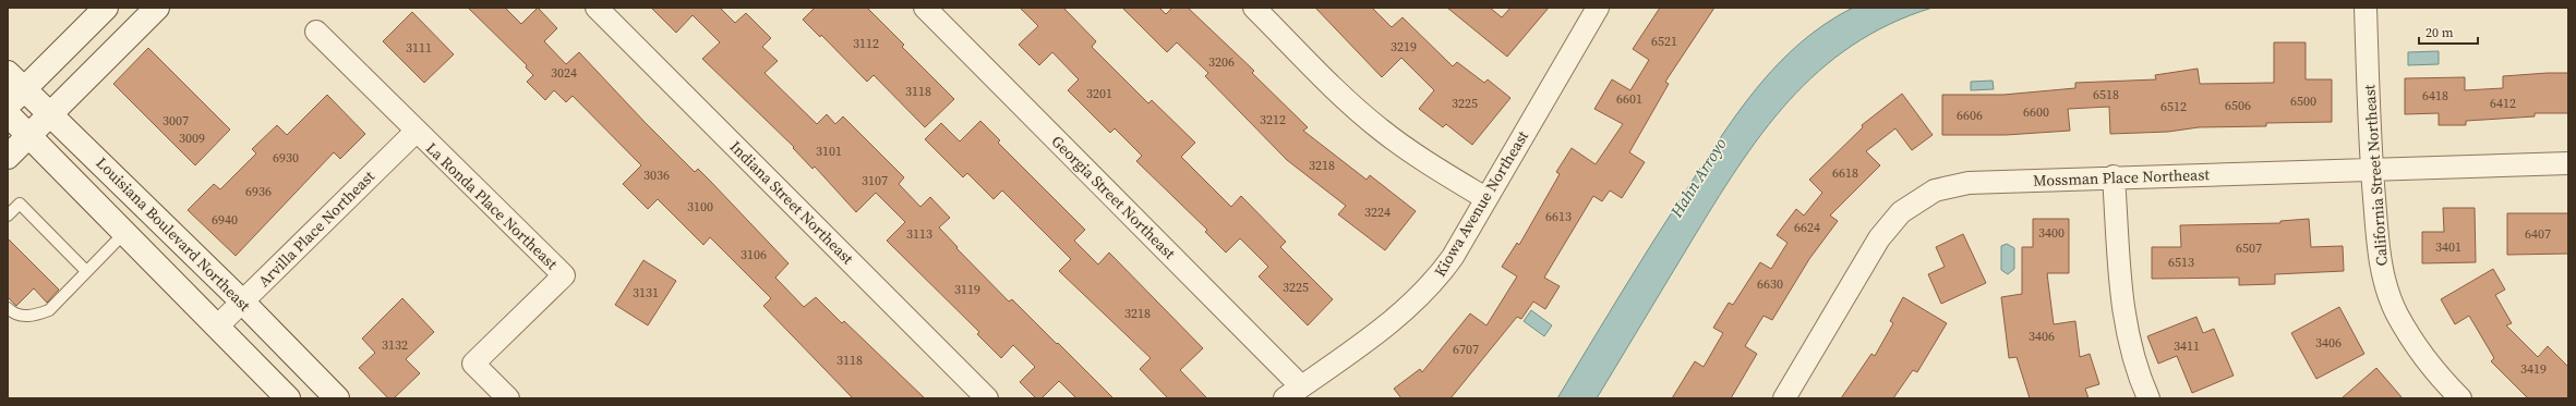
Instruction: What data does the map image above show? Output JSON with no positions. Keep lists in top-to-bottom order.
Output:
{
  "streets": {
    "main road": ["Louisiana Boulevard Northeast"],
    "street": [
      "California Street Northeast",
      "Mossman Place Northeast",
      "Georgia Street Northeast",
      "Indiana Street Northeast",
      "Kiowa Avenue Northeast",
      "La Ronda Place Northeast",
      "Arvilla Place Northeast"
    ]
  },
  "crossings": [
    ["California Street Northeast", "Mossman Place Northeast"],
    ["Georgia Street Northeast", "Kiowa Avenue Northeast"],
    ["La Ronda Place Northeast", "Arvilla Place Northeast"],
    ["Arvilla Place Northeast", "Louisiana Boulevard Northeast"]
  ],
  "water": ["Hahn Arroyo"],
  "house_numbers": [
    "6521",
    "3112",
    "3219",
    "3111",
    "3206",
    "3024",
    "3118",
    "3201",
    "6518",
    "6418",
    "6601",
    "6500",
    "3225",
    "6412",
    "6506",
    "6512",
    "6600",
    "6606",
    "3212",
    "3007",
    "3009",
    "3101",
    "6930",
    "3218",
    "6618",
    "3036",
    "3107",
    "6936",
    "3100",
    "3224",
    "6613",
    "6940",
    "6624",
    "3400",
    "3113",
    "6407",
    "3401",
    "6507",
    "3106",
    "6513",
    "6630",
    "3225",
    "3119",
    "3131",
    "3218",
    "3406",
    "3406",
    "3132",
    "3411",
    "6707",
    "3118",
    "3419"
  ],
  "scale_bar": "20 m"
}
